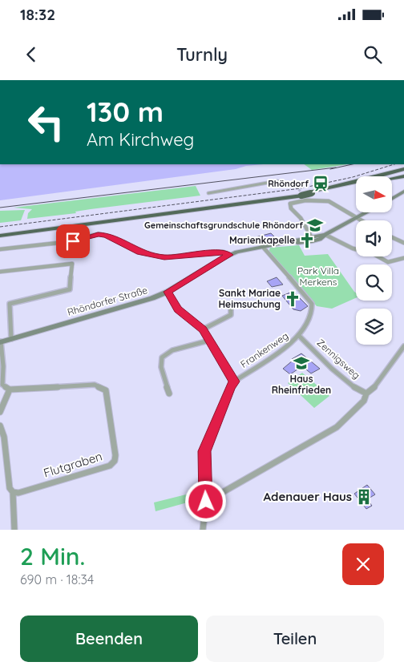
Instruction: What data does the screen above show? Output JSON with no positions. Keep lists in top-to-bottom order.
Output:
{
  "streets": {
    "main road": ["Rhöndorfer Straße"],
    "street": ["Frankenweg", "Zennigsweg", "Flutgraben"]
  },
  "crossings": [
    ["Rhöndorfer Straße", "Frankenweg"],
    ["Frankenweg", "Zennigsweg"]
  ],
  "parks": ["Park Villa Merkens"],
  "places": {
    "station": ["Rhöndorf"],
    "school or university": ["Gemeinschaftsgrundschule Rhöndorf", "Haus Rheinfrieden"],
    "church": ["Marienkapelle", "Sankt Mariae Heimsuchung"],
    "building": ["Adenauer Haus"]
  },
  "north": "right",
  "page": {
    "status": "18:32",
    "header": "Turnly",
    "turn": ["130 m", "Am Kirchweg"],
    "heading": ["2 Min.", "690 m · 18:34"],
    "buttons": ["Beenden", "Teilen"]
  }
}
